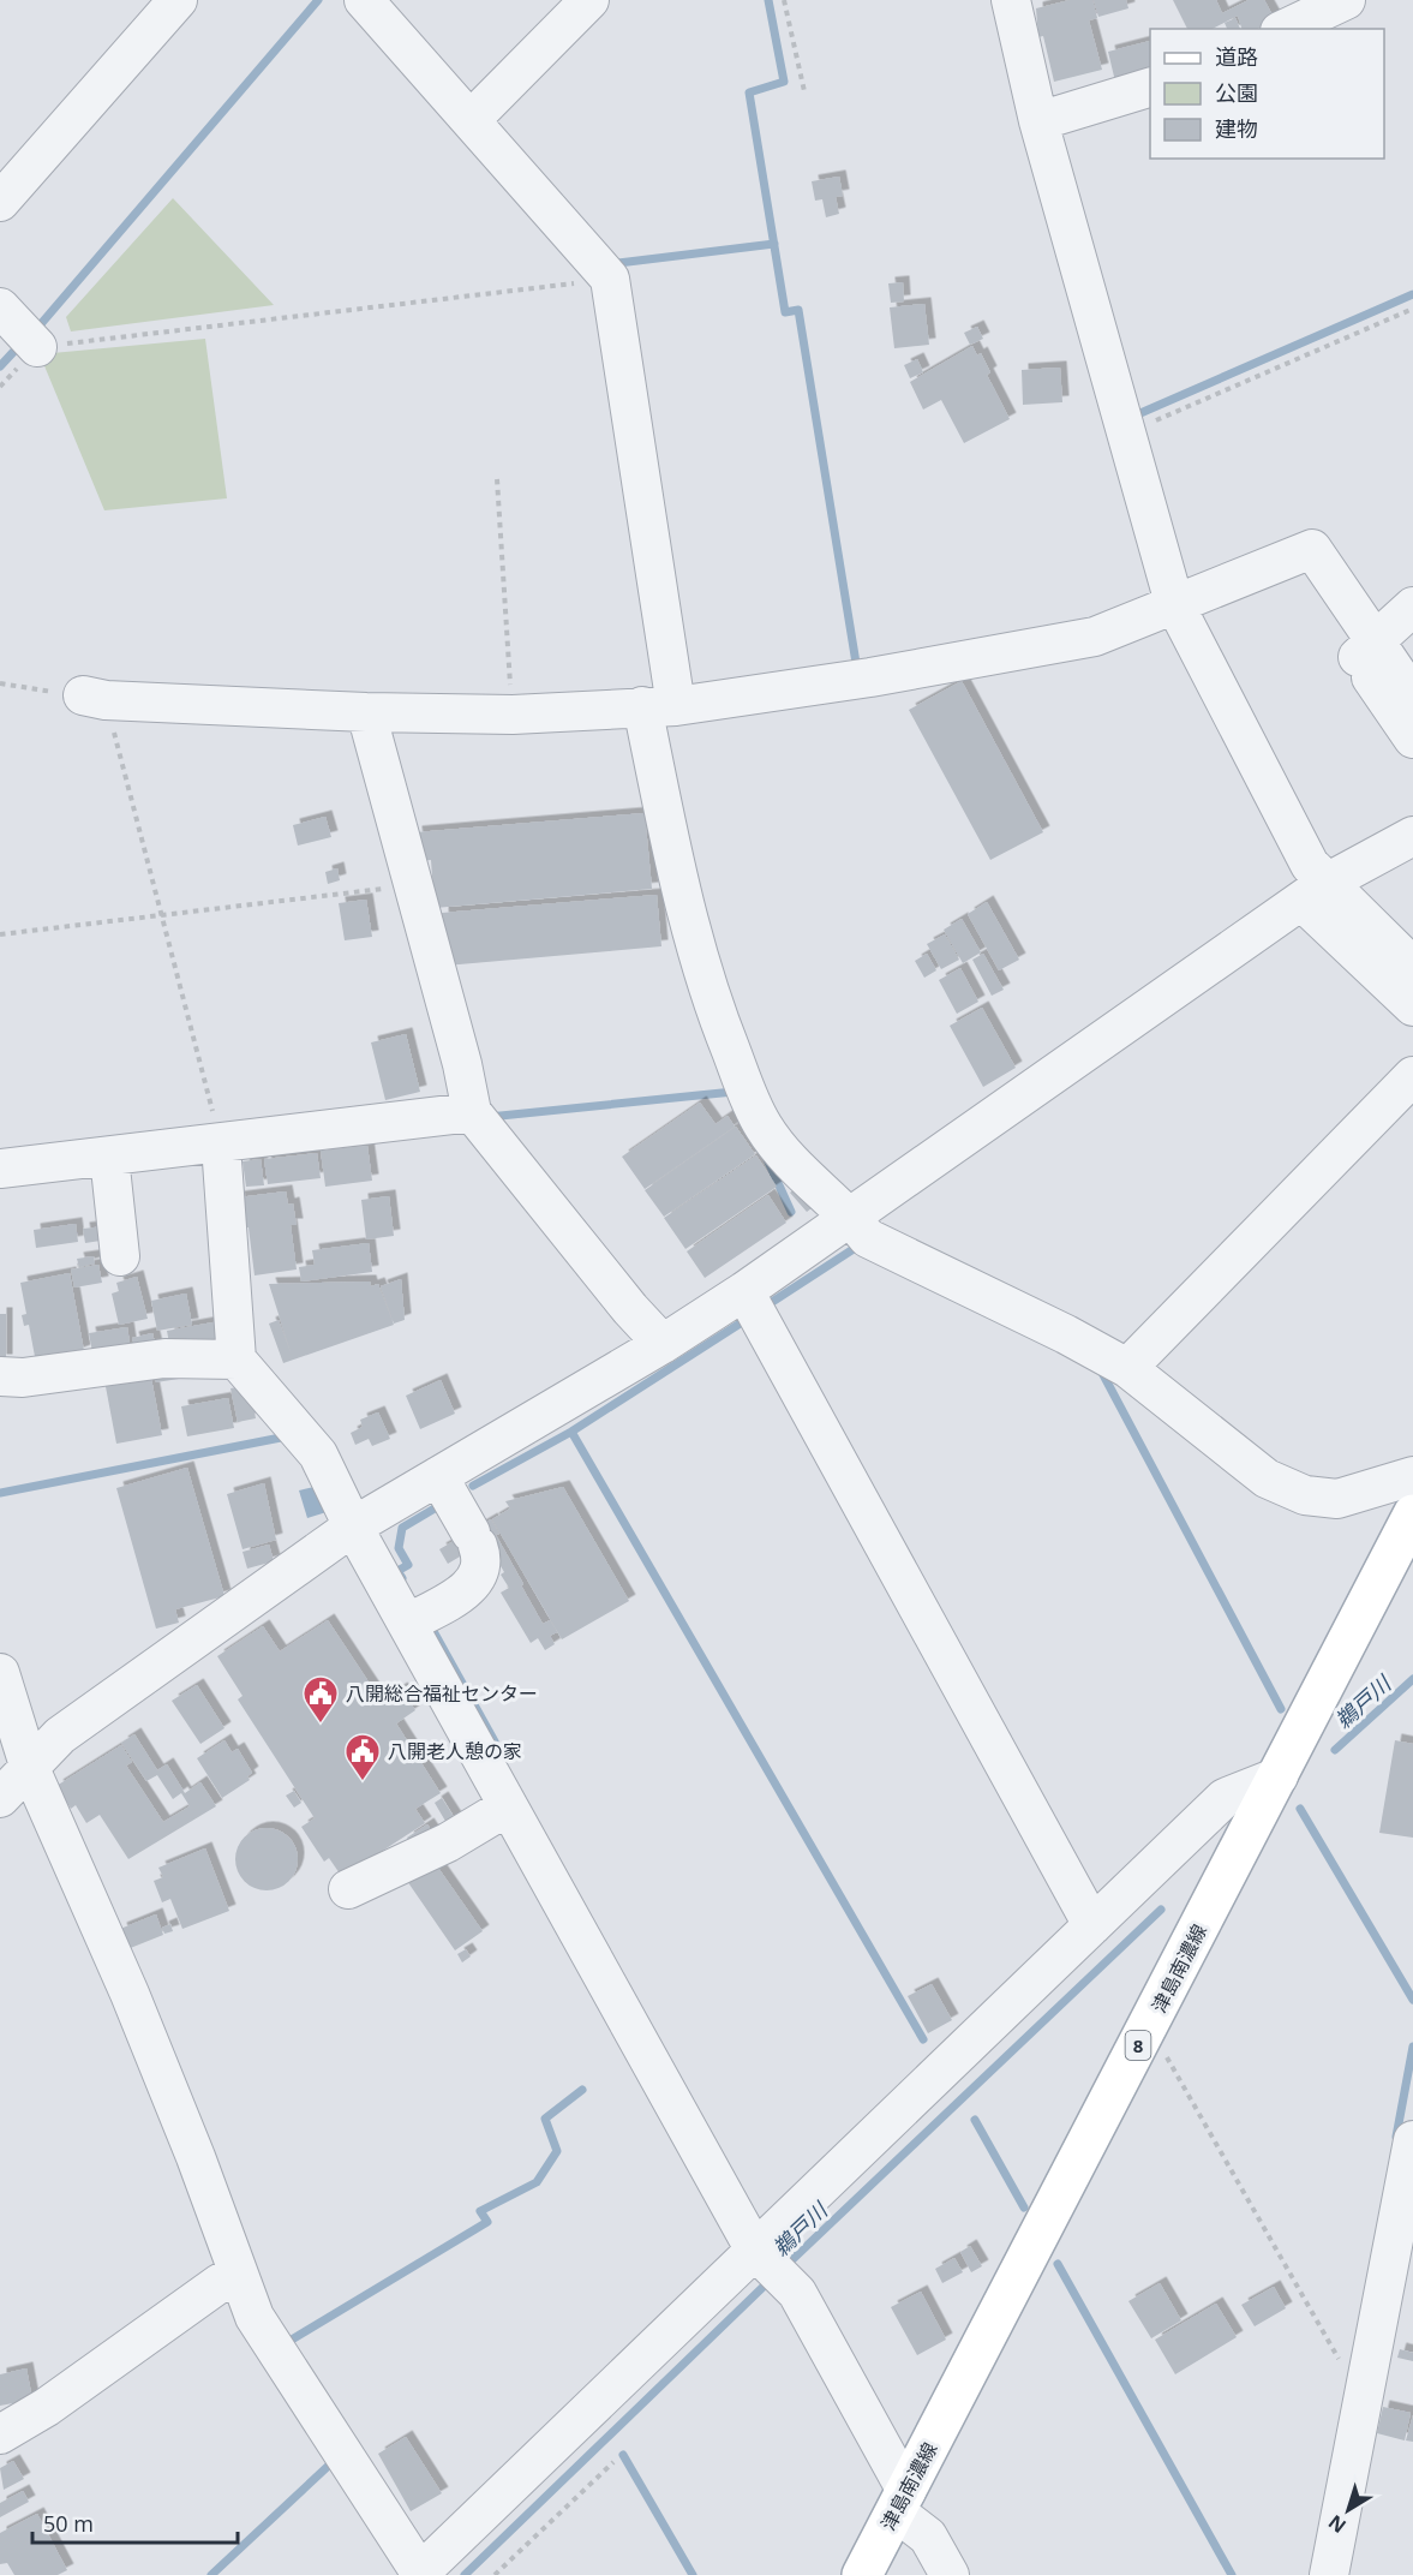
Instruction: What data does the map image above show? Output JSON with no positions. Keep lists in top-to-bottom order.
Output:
{
  "streets": {
    "main road": ["津島南濃線", "8"]
  },
  "water": ["鵜戸川"],
  "places": {
    "public building": ["八開総合福祉センター", "八開老人憩の家"]
  },
  "legend": ["道路", "公園", "建物"],
  "scale_bar": "50 m",
  "north": "bottom left"
}
